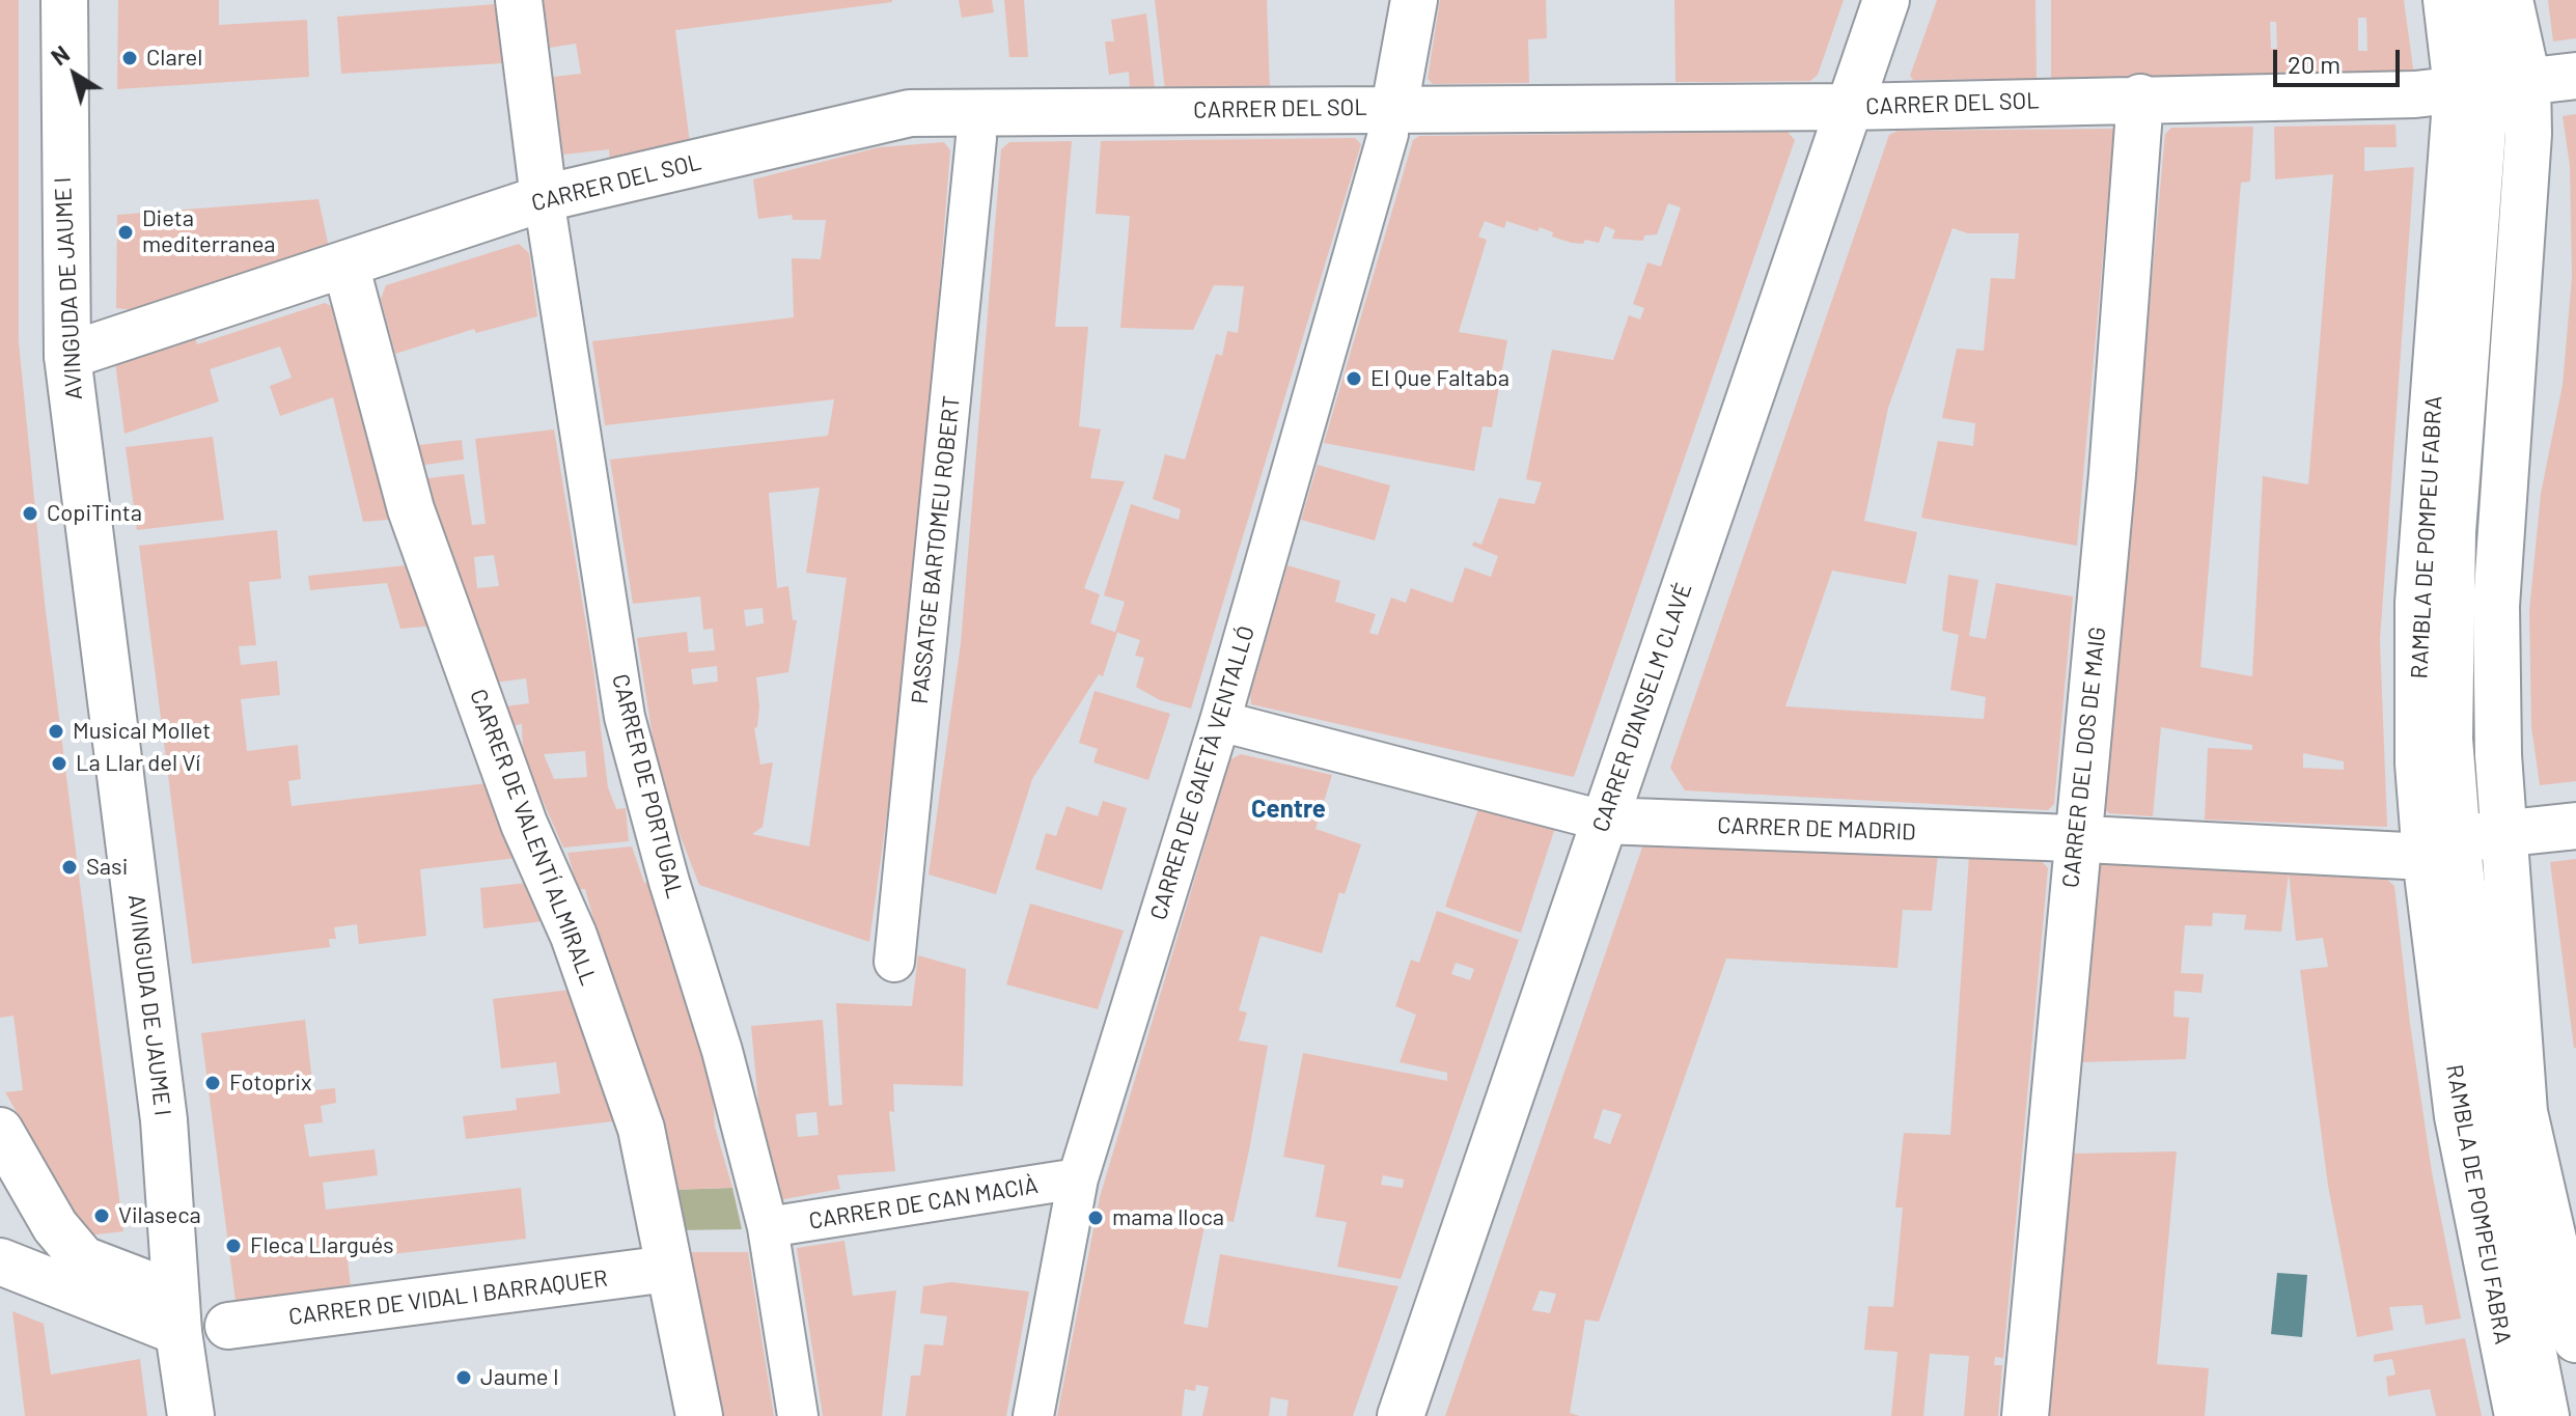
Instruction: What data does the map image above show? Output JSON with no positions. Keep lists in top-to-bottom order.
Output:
{
  "streets": {
    "street": [
      "CARRER DEL SOL",
      "AVINGUDA DE JAUME I",
      "RAMBLA DE POMPEU FABRA",
      "PASSATGE BARTOMEU ROBERT",
      "CARRER D'ANSELM CLAVÉ",
      "CARRER DEL DOS DE MAIG",
      "CARRER DE GAIETÀ VENTALLÓ",
      "CARRER DE PORTUGAL",
      "CARRER DE MADRID",
      "CARRER DE VALENTÍ ALMIRALL",
      "CARRER DE CAN MACIÀ",
      "CARRER DE VIDAL I BARRAQUER"
    ]
  },
  "crossings": [
    ["CARRER DEL SOL", "AVINGUDA DE JAUME I"],
    ["CARRER DEL SOL", "RAMBLA DE POMPEU FABRA"],
    ["CARRER DEL SOL", "CARRER D'ANSELM CLAVÉ"],
    ["CARRER DEL SOL", "CARRER DEL DOS DE MAIG"],
    ["CARRER DEL SOL", "CARRER DE GAIETÀ VENTALLÓ"],
    ["CARRER DEL SOL", "CARRER DE PORTUGAL"],
    ["CARRER DEL SOL", "CARRER DE VALENTÍ ALMIRALL"],
    ["RAMBLA DE POMPEU FABRA", "CARRER DE MADRID"],
    ["CARRER D'ANSELM CLAVÉ", "CARRER DE MADRID"],
    ["CARRER DEL DOS DE MAIG", "CARRER DE MADRID"],
    ["CARRER DE GAIETÀ VENTALLÓ", "CARRER DE MADRID"],
    ["CARRER DE GAIETÀ VENTALLÓ", "CARRER DE CAN MACIÀ"],
    ["CARRER DE PORTUGAL", "CARRER DE CAN MACIÀ"],
    ["CARRER DE VALENTÍ ALMIRALL", "CARRER DE VIDAL I BARRAQUER"]
  ],
  "districts": ["Centre"],
  "places": [
    "Clarel",
    "Dieta mediterranea",
    "El Que Faltaba",
    "CopiTinta",
    "Musical Mollet",
    "La Llar del Ví",
    "Sasi",
    "Fotoprix",
    "Vilaseca",
    "mama lloca",
    "Fleca Llargués",
    "Jaume I"
  ],
  "scale_bar": "20 m",
  "north": "top left"
}
